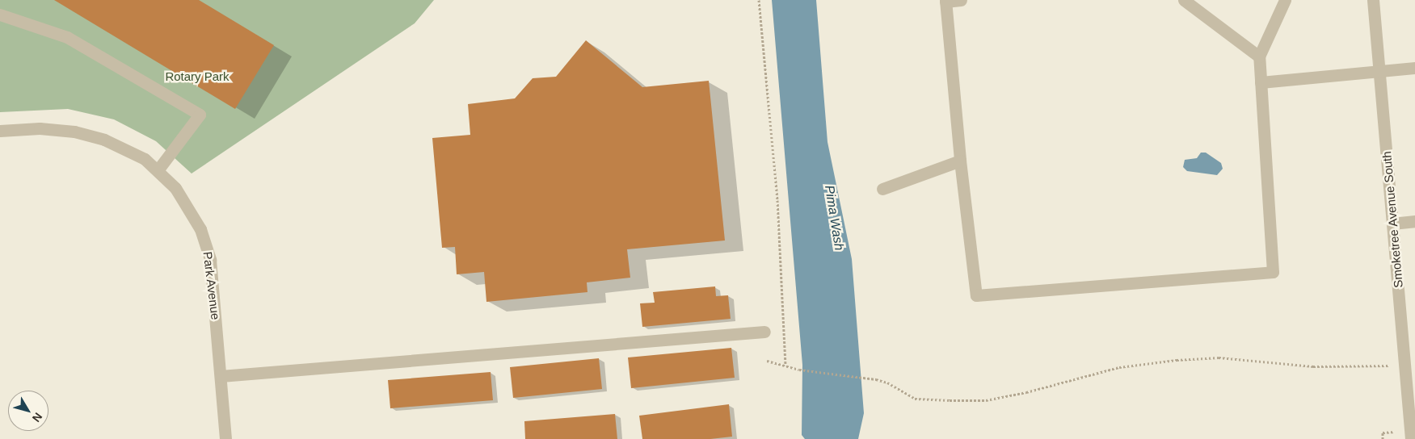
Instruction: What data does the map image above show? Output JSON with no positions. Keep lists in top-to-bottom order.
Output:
{
  "streets": {
    "street": ["Smoketree Avenue South", "Park Avenue"]
  },
  "water": ["Pima Wash"],
  "parks": ["Rotary Park"],
  "north": "bottom right"
}
